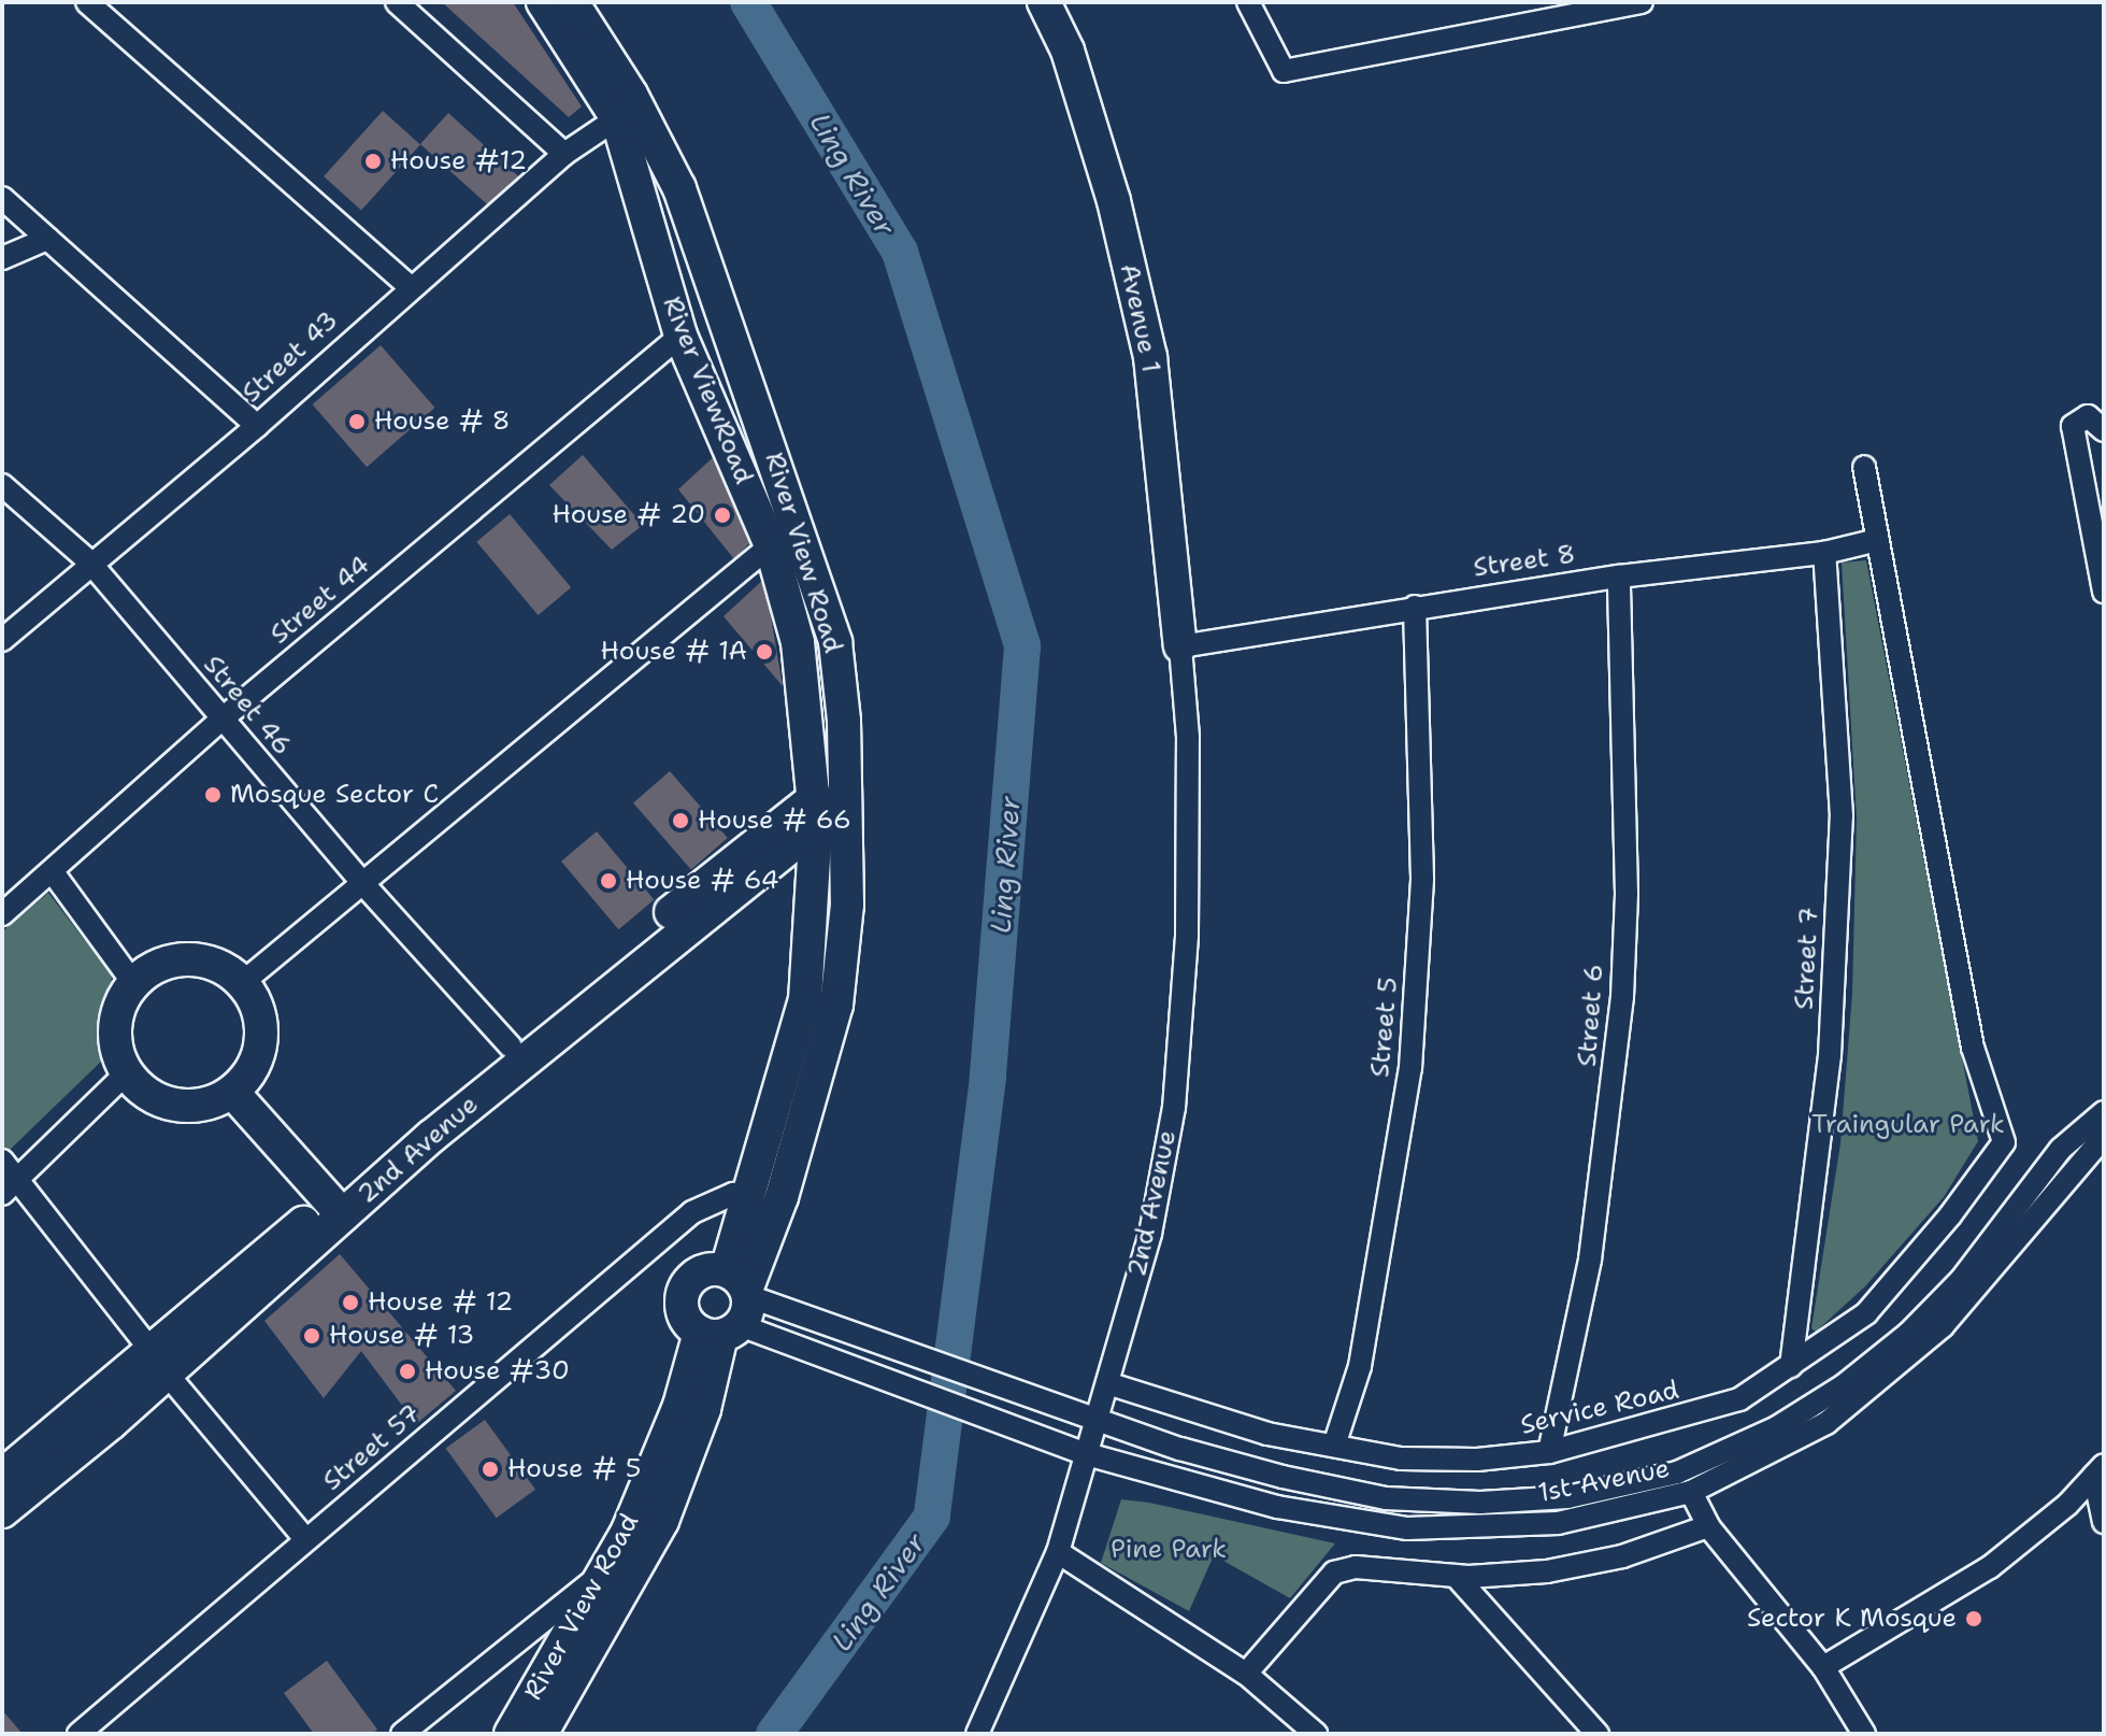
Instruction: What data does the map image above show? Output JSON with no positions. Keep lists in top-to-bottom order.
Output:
{
  "streets": {
    "street": [
      "Avenue 1",
      "Street 43",
      "River ViewRoad",
      "River View Road",
      "Street 8",
      "Street 44",
      "Street 46",
      "Street 7",
      "Street 6",
      "Street 5",
      "2nd Avenue",
      "Service Road",
      "Street 57",
      "1st Avenue"
    ]
  },
  "crossings": [
    ["Avenue 1", "Street 8"],
    ["Avenue 1", "2nd Avenue"],
    ["Street 43", "River ViewRoad"],
    ["Street 43", "Street 46"],
    ["River ViewRoad", "River View Road"],
    ["River ViewRoad", "Street 44"],
    ["River ViewRoad", "2nd Avenue"],
    ["River View Road", "2nd Avenue"],
    ["River View Road", "Street 57"],
    ["River View Road", "1st Avenue"],
    ["Street 8", "Street 7"],
    ["Street 8", "Street 6"],
    ["Street 8", "Street 5"],
    ["Street 8", "2nd Avenue"],
    ["Street 8", "Service Road"],
    ["Street 44", "Street 46"],
    ["Street 46", "2nd Avenue"],
    ["Street 7", "Service Road"],
    ["Street 6", "Service Road"],
    ["Street 5", "Service Road"],
    ["2nd Avenue", "Service Road"],
    ["2nd Avenue", "1st Avenue"]
  ],
  "water": ["Ling River"],
  "parks": ["Traingular Park", "Pine Park"],
  "places": [
    "House #12",
    "House # 8",
    "House # 20",
    "House # 1A",
    "Mosque Sector C",
    "House # 66",
    "House # 64",
    "House # 12",
    "House # 13",
    "House #30",
    "House # 5",
    "Sector K Mosque"
  ]
}
